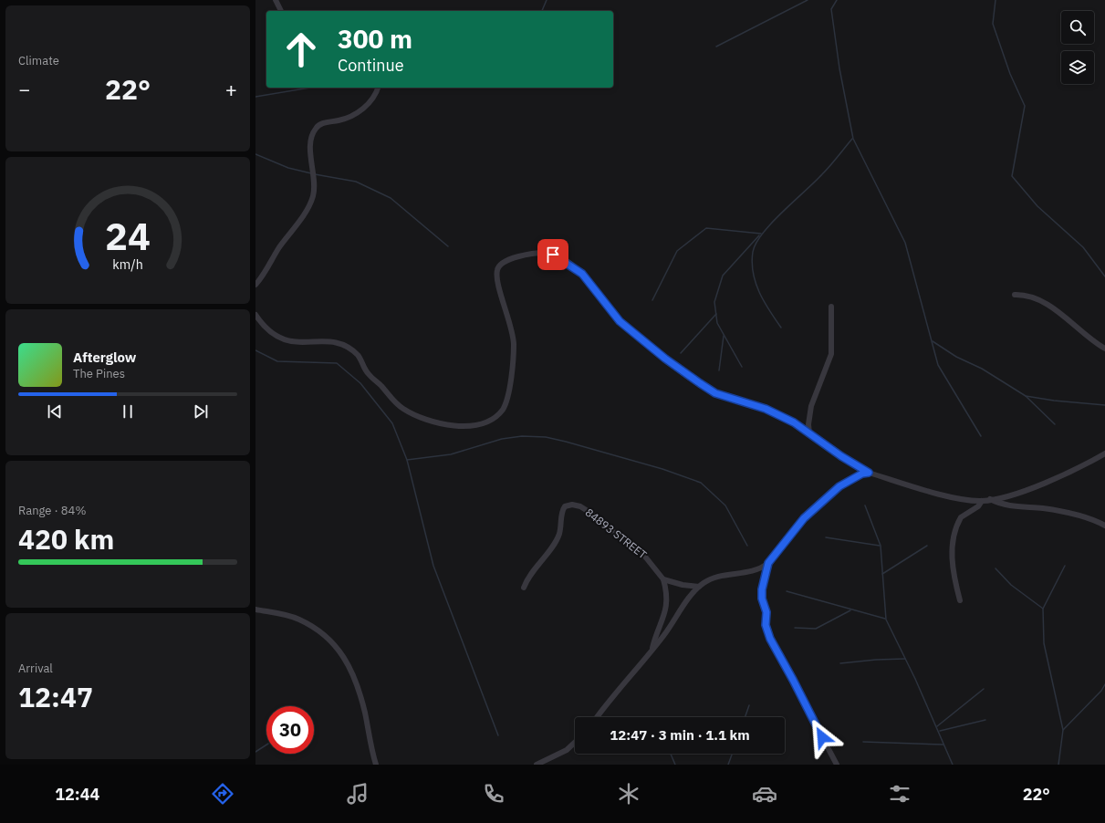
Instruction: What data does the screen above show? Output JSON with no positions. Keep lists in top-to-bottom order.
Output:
{
  "streets": {
    "street": ["84893 STREET"]
  },
  "page": {
    "tile": [
      "Climate",
      ["Range · 84%", "420 km"],
      ["Arrival", "12:47"]
    ],
    "turn": ["300 m", "Continue"],
    "heat": ["−", "22°", "+"],
    "song": ["Afterglow", "The Pines"],
    "limit": "30",
    "trip": "12:47 · 3 min · 1.1 km",
    "tabs": ["12:44", "22°"],
    "gauge": ["24", "km/h"]
  }
}
